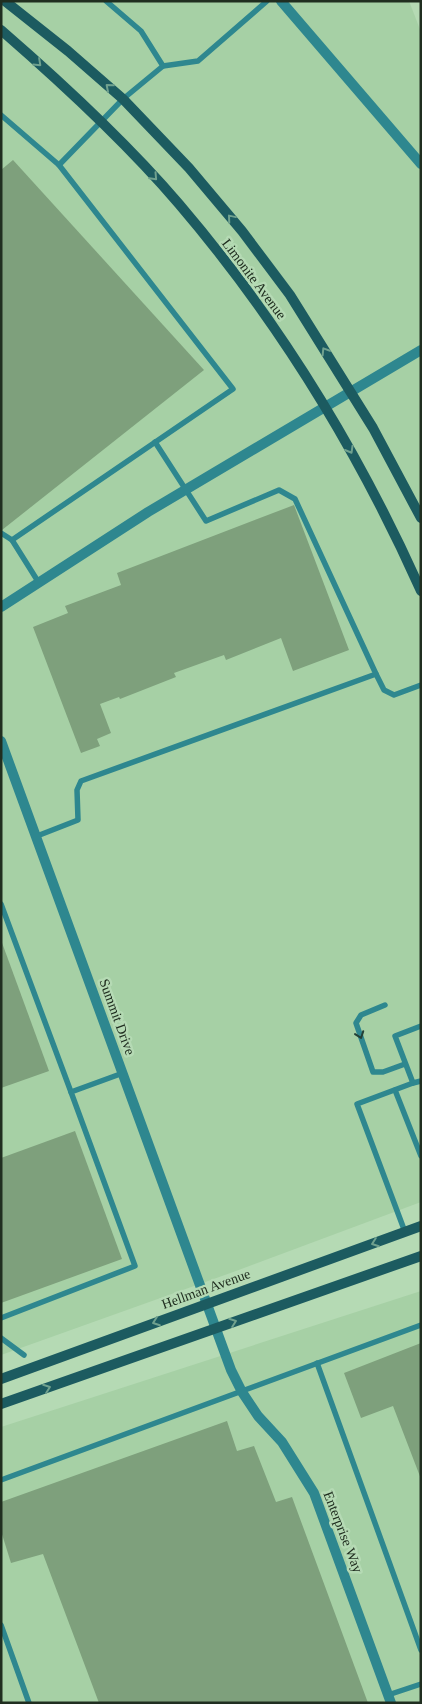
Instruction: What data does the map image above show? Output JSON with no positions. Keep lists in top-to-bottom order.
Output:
{
  "streets": {
    "main road": ["Limonite Avenue", "Hellman Avenue"],
    "street": ["Summit Drive", "Enterprise Way"]
  },
  "crossings": [
    ["Summit Drive", "Hellman Avenue"],
    ["Summit Drive", "Enterprise Way"],
    ["Hellman Avenue", "Enterprise Way"]
  ]
}
